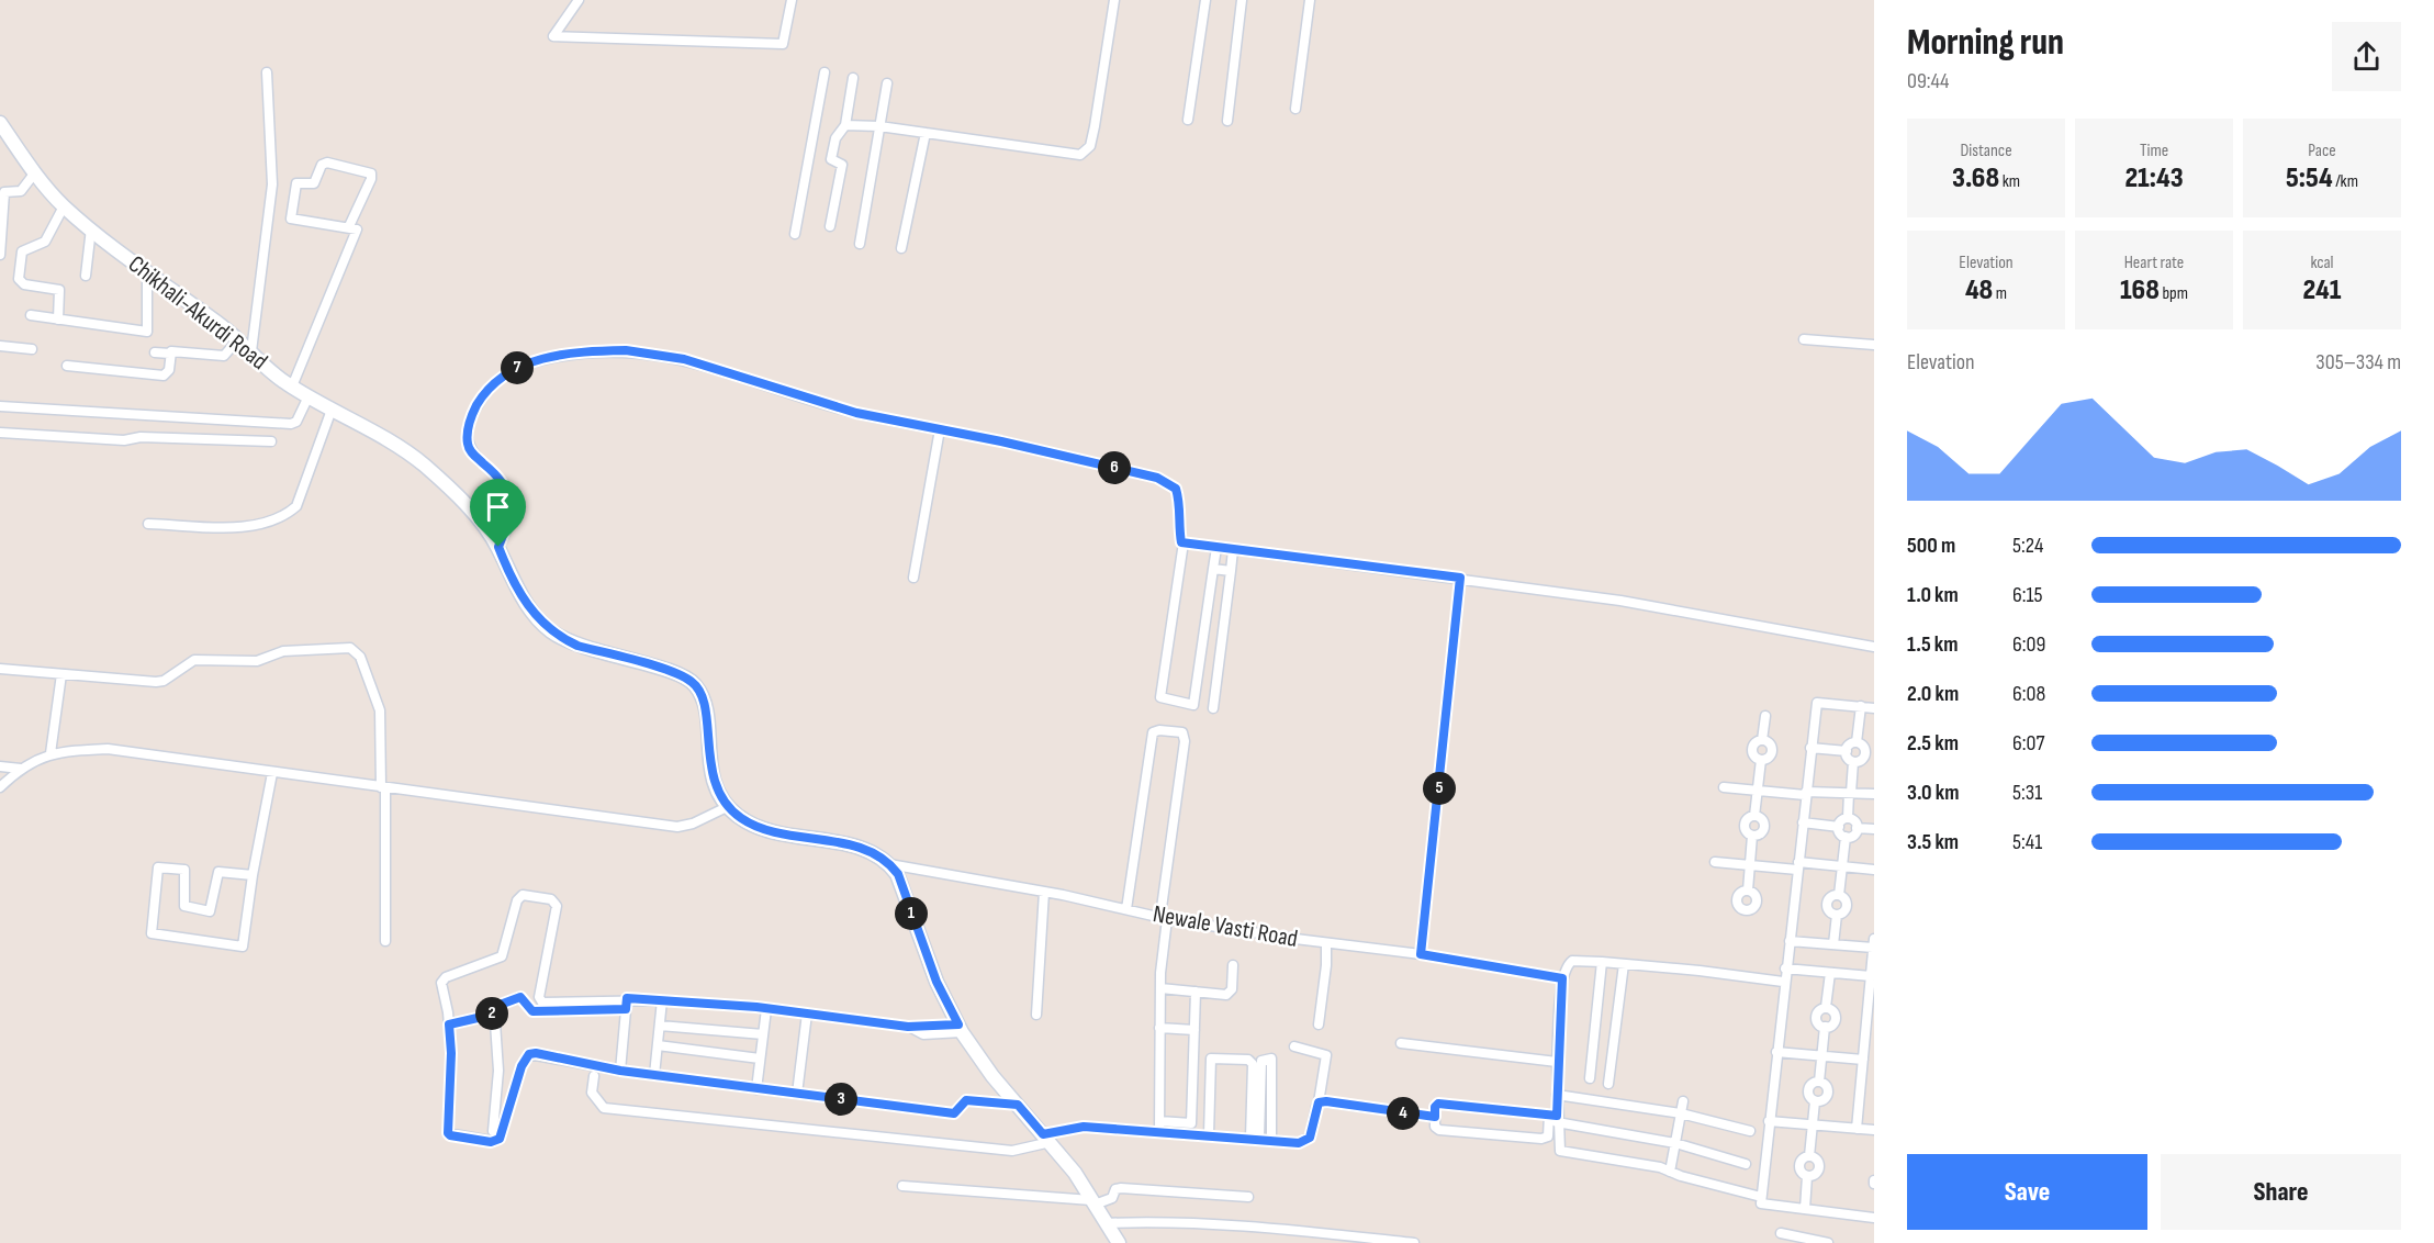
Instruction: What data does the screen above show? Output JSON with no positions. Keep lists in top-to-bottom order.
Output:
{
  "streets": {
    "main road": ["Chikhali-Akurdi Road"],
    "street": ["Newale Vasti Road"]
  },
  "page": {
    "heading": ["Morning run", "09:44"],
    "stats": [
      ["Distance", "3.68 km"],
      ["Time", "21:43"],
      ["Pace", "5:54 /km"],
      ["Elevation", "48 m"],
      ["Heart rate", "168 bpm"],
      ["kcal", "241"]
    ],
    "chart": ["Elevation", "305–334 m"],
    "pins": [
      "7",
      "6",
      "5",
      "1",
      "2",
      "3",
      "4"
    ],
    "list": [
      {
        "name": "500 m",
        "note": "5:24"
      },
      {
        "name": "1.0 km",
        "note": "6:15"
      },
      {
        "name": "1.5 km",
        "note": "6:09"
      },
      {
        "name": "2.0 km",
        "note": "6:08"
      },
      {
        "name": "2.5 km",
        "note": "6:07"
      },
      {
        "name": "3.0 km",
        "note": "5:31"
      },
      {
        "name": "3.5 km",
        "note": "5:41"
      }
    ],
    "buttons": ["Save", "Share"]
  }
}
